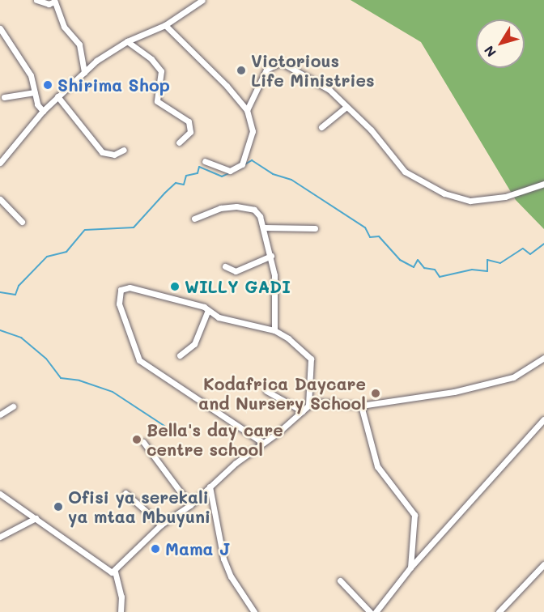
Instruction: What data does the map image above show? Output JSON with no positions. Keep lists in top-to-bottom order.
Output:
{
  "places": [
    "Victorious Life Ministries",
    "Shirima Shop",
    "WILLY GADI",
    "Kodafrica Daycare and Nursery School",
    "Bella's day care centre school",
    "Ofisi ya serekali ya mtaa Mbuyuni",
    "Mama J"
  ],
  "north": "bottom left"
}
